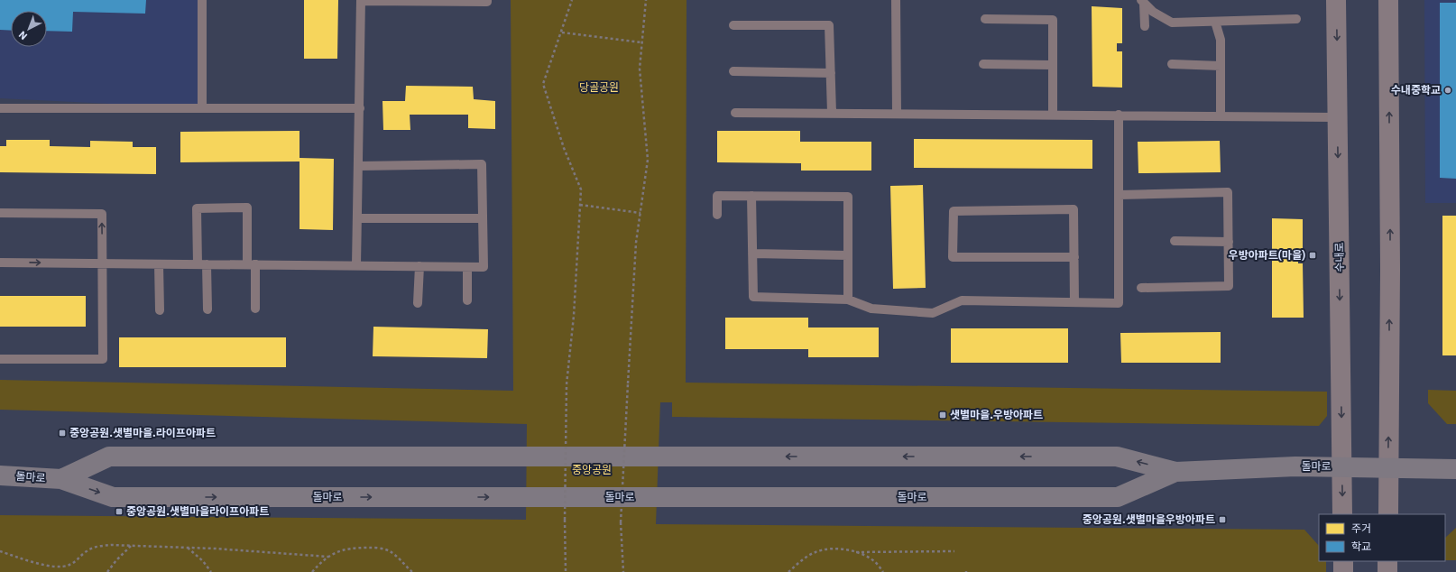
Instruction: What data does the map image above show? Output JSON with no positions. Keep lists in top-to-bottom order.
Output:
{
  "streets": {
    "main road": ["수내로", "돌마로"]
  },
  "crossings": [
    ["수내로", "돌마로"]
  ],
  "parks": ["당골공원", "중앙공원"],
  "places": {
    "other": ["수내중학교"],
    "transit": [
      "우방아파트(마을)",
      "샛별마을.우방아파트",
      "중앙공원.샛별마을.라이프아파트",
      "중앙공원.샛별마을라이프아파트",
      "중앙공원.샛별마을우방아파트"
    ]
  },
  "legend": ["주거", "학교"],
  "north": "bottom left"
}
